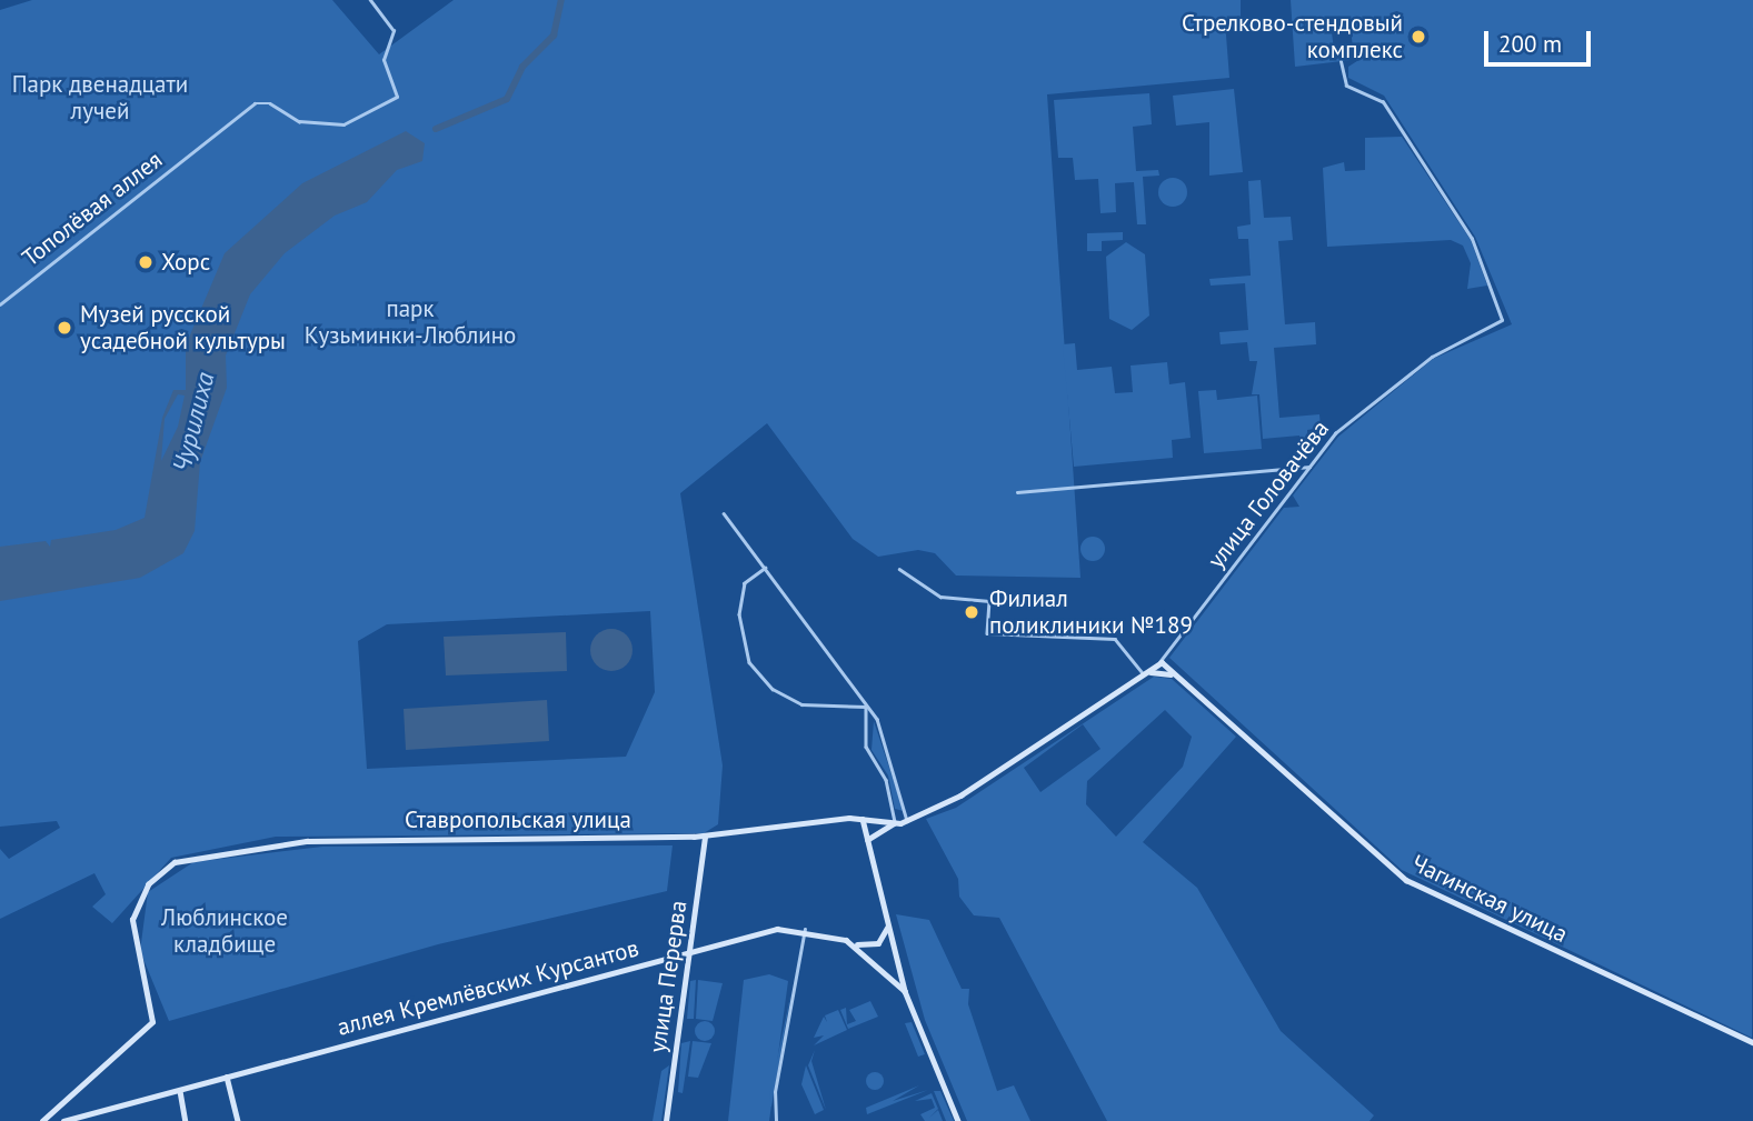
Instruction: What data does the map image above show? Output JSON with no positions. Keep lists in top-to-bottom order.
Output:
{
  "streets": {
    "street": [
      "Тополёвая аллея",
      "улица Головачёва",
      "Ставропольская улица",
      "Чагинская улица",
      "улица Перерва",
      "аллея Кремлёвских Курсантов"
    ]
  },
  "crossings": [
    ["улица Головачёва", "Ставропольская улица"],
    ["улица Головачёва", "Чагинская улица"],
    ["Ставропольская улица", "Чагинская улица"],
    ["Ставропольская улица", "улица Перерва"],
    ["улица Перерва", "аллея Кремлёвских Курсантов"]
  ],
  "water": ["Чурилиха"],
  "parks": ["Парк двенадцати лучей", "парк Кузьминки-Люблино", "Люблинское кладбище"],
  "places": [
    "Стрелково-стендовый комплекс",
    "Хорс",
    "Музей русской усадебной культуры",
    "Филиал поликлиники №189"
  ],
  "scale_bar": "200 m"
}
